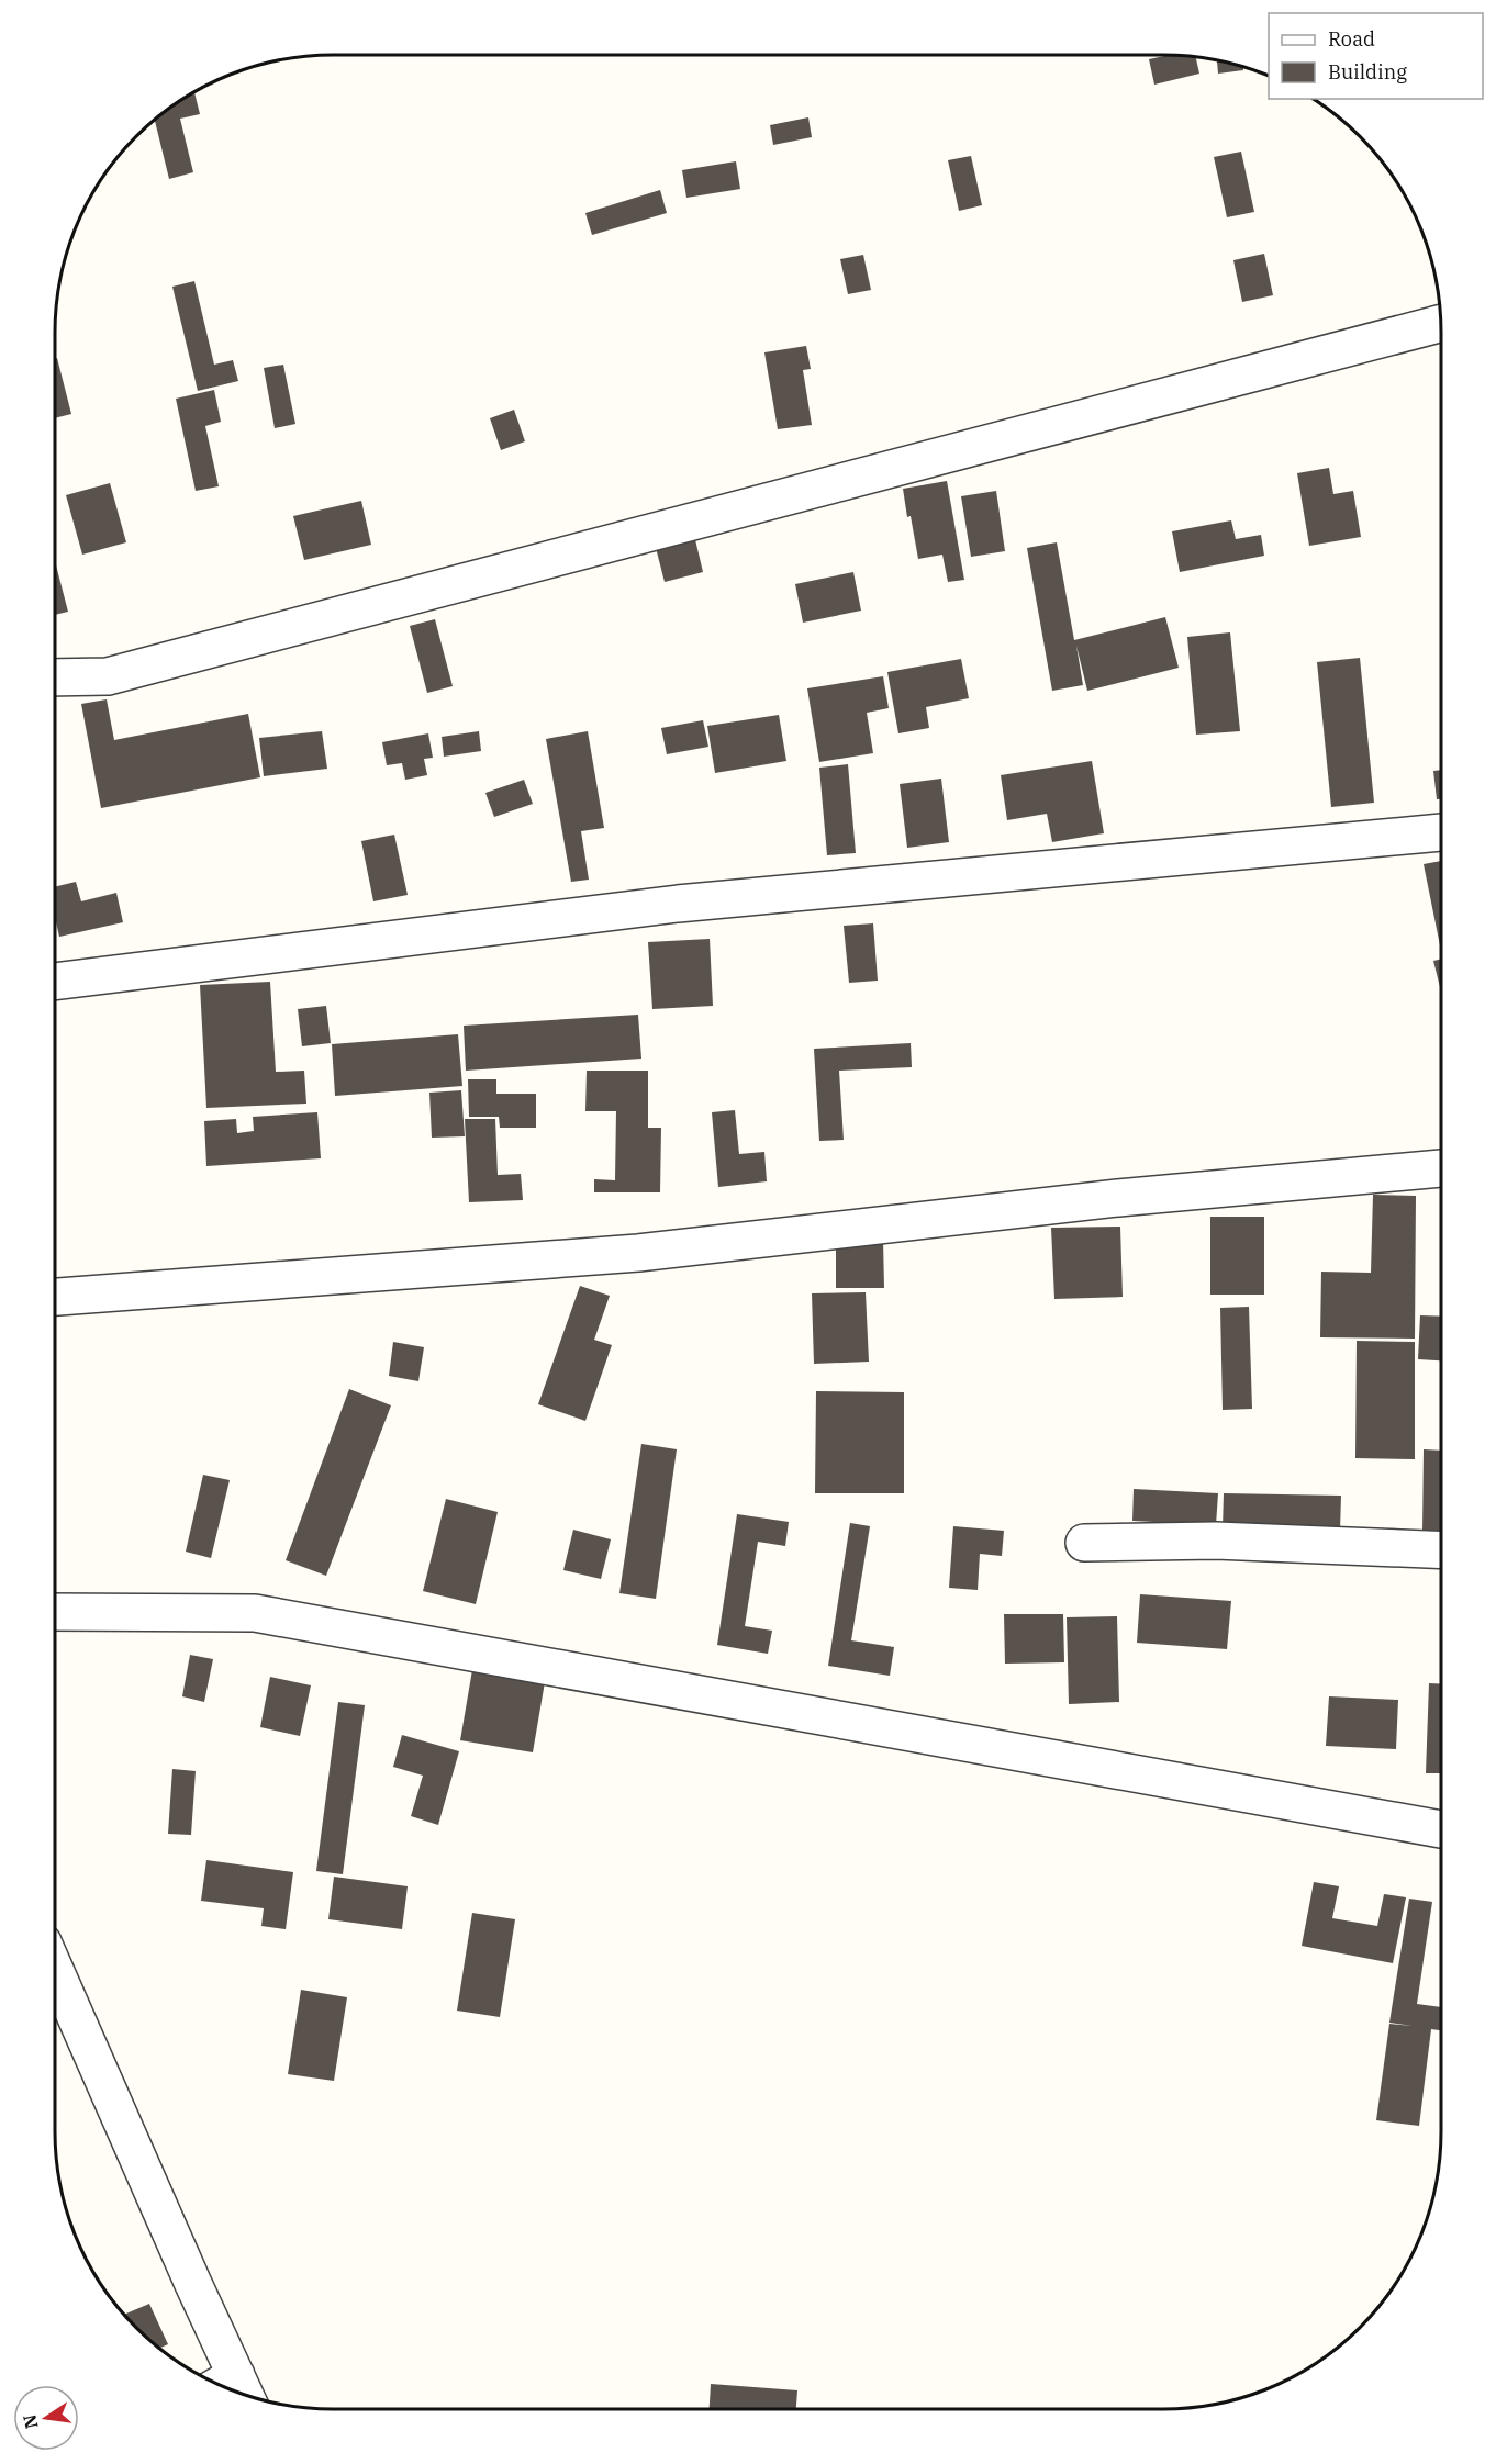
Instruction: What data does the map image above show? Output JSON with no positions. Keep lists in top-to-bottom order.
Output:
{
  "legend": ["Road", "Building"],
  "north": "left"
}
